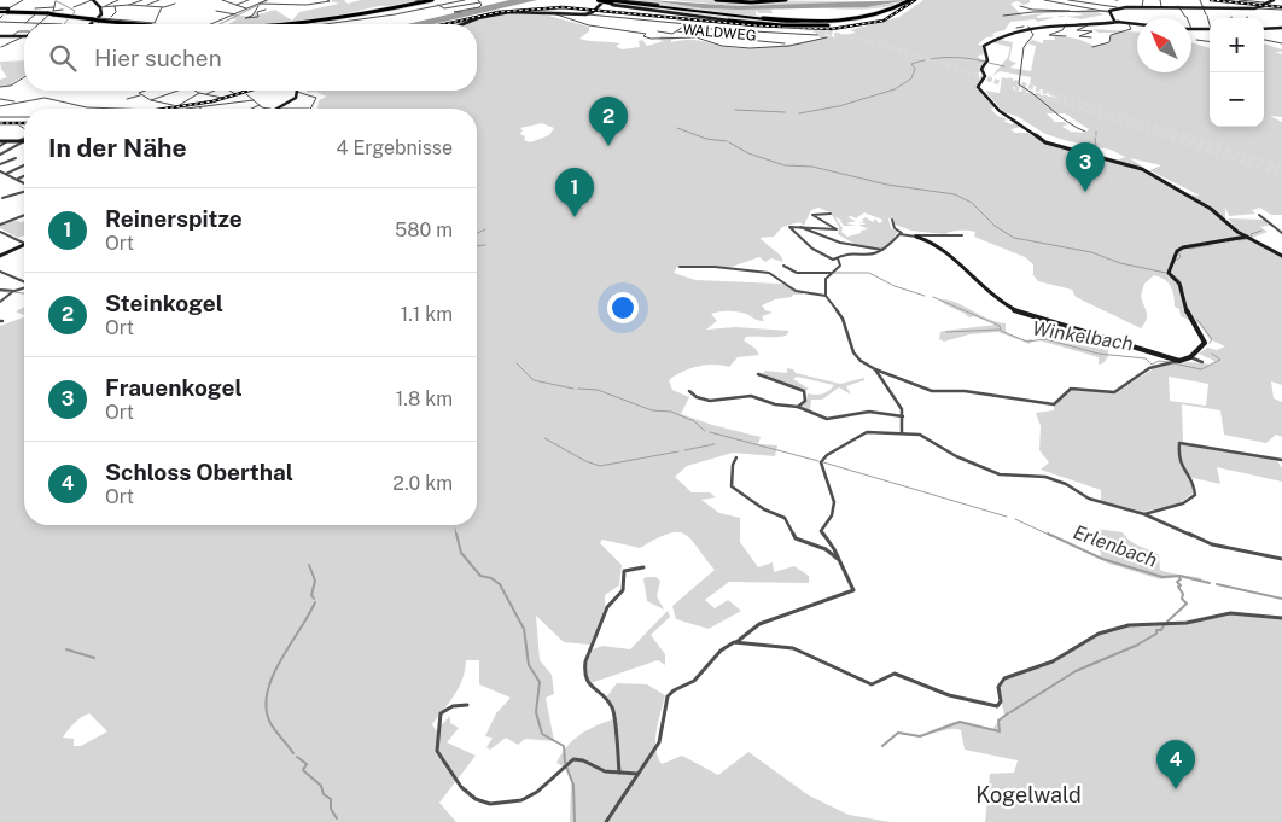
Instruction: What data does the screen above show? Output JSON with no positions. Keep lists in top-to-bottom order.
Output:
{
  "streets": {
    "street": ["WALDWEG"]
  },
  "water": ["Winkelbach", "Erlenbach"],
  "parks": ["Kogelwald"],
  "north": "top left",
  "page": {
    "map_buttons": ["+", "−"],
    "search": "Hier suchen",
    "pins": [
      "2",
      "3",
      "1",
      "4"
    ],
    "heading": ["In der Nähe", "4 Ergebnisse"],
    "list": [
      {
        "mark": "1",
        "name": "Reinerspitze",
        "note": "Ort",
        "value": "580 m"
      },
      {
        "mark": "2",
        "name": "Steinkogel",
        "note": "Ort",
        "value": "1.1 km"
      },
      {
        "mark": "3",
        "name": "Frauenkogel",
        "note": "Ort",
        "value": "1.8 km"
      },
      {
        "mark": "4",
        "name": "Schloss Oberthal",
        "note": "Ort",
        "value": "2.0 km"
      }
    ]
  }
}
